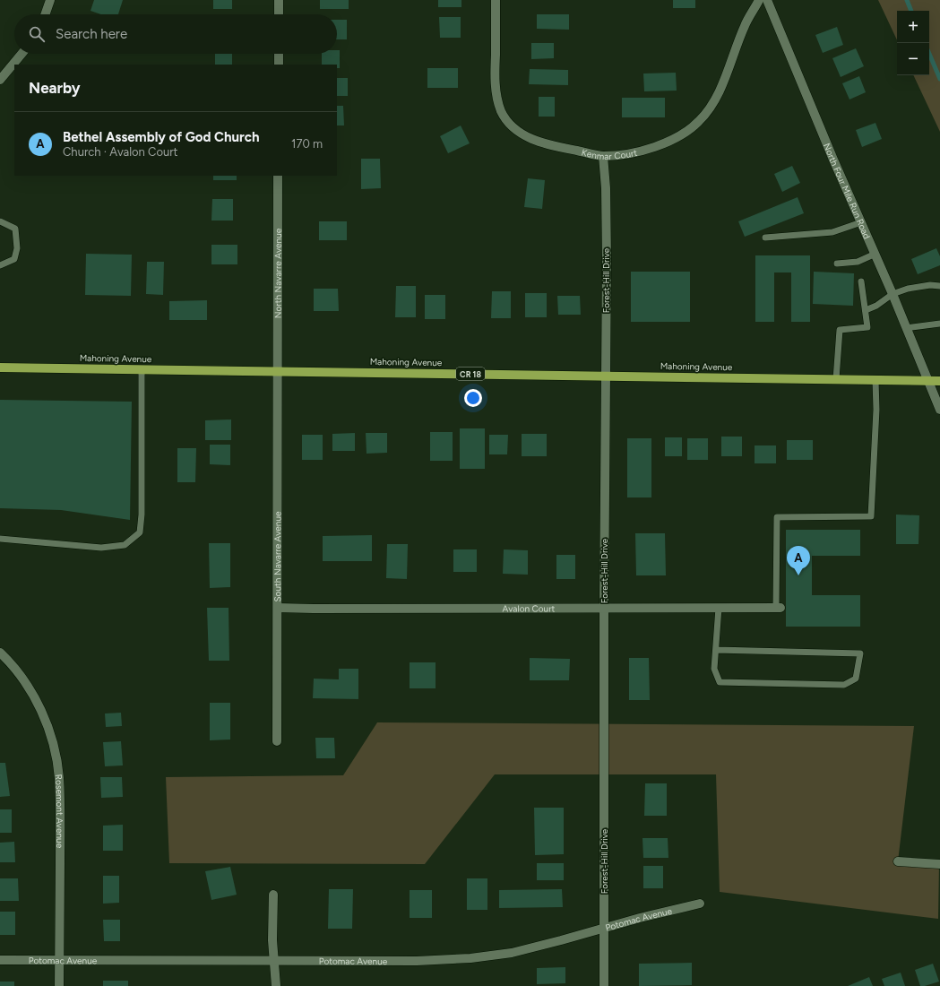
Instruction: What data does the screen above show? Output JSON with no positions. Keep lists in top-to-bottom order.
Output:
{
  "streets": {
    "main road": ["Mahoning Avenue", "CR 18"],
    "street": [
      "Kenmar Court",
      "North Four Mile Run Road",
      "North Navarre Avenue",
      "Forest-Hill Drive",
      "South Navarre Avenue",
      "Avalon Court",
      "Rosemont Avenue",
      "Potomac Avenue"
    ]
  },
  "crossings": [
    ["Kenmar Court", "Forest-Hill Drive"],
    ["North Four Mile Run Road", "Mahoning Avenue"],
    ["North Navarre Avenue", "Mahoning Avenue"],
    ["North Navarre Avenue", "South Navarre Avenue"],
    ["Forest-Hill Drive", "Mahoning Avenue"],
    ["Forest-Hill Drive", "Avalon Court"],
    ["Forest-Hill Drive", "Potomac Avenue"],
    ["Mahoning Avenue", "South Navarre Avenue"],
    ["South Navarre Avenue", "Avalon Court"],
    ["Rosemont Avenue", "Potomac Avenue"]
  ],
  "page": {
    "map_buttons": ["+", "−"],
    "search": "Search here",
    "heading": "Nearby",
    "list": [
      {
        "mark": "A",
        "name": "Bethel Assembly of God Church",
        "note": "Church · Avalon Court",
        "value": "170 m"
      }
    ],
    "pins": "A"
  }
}
